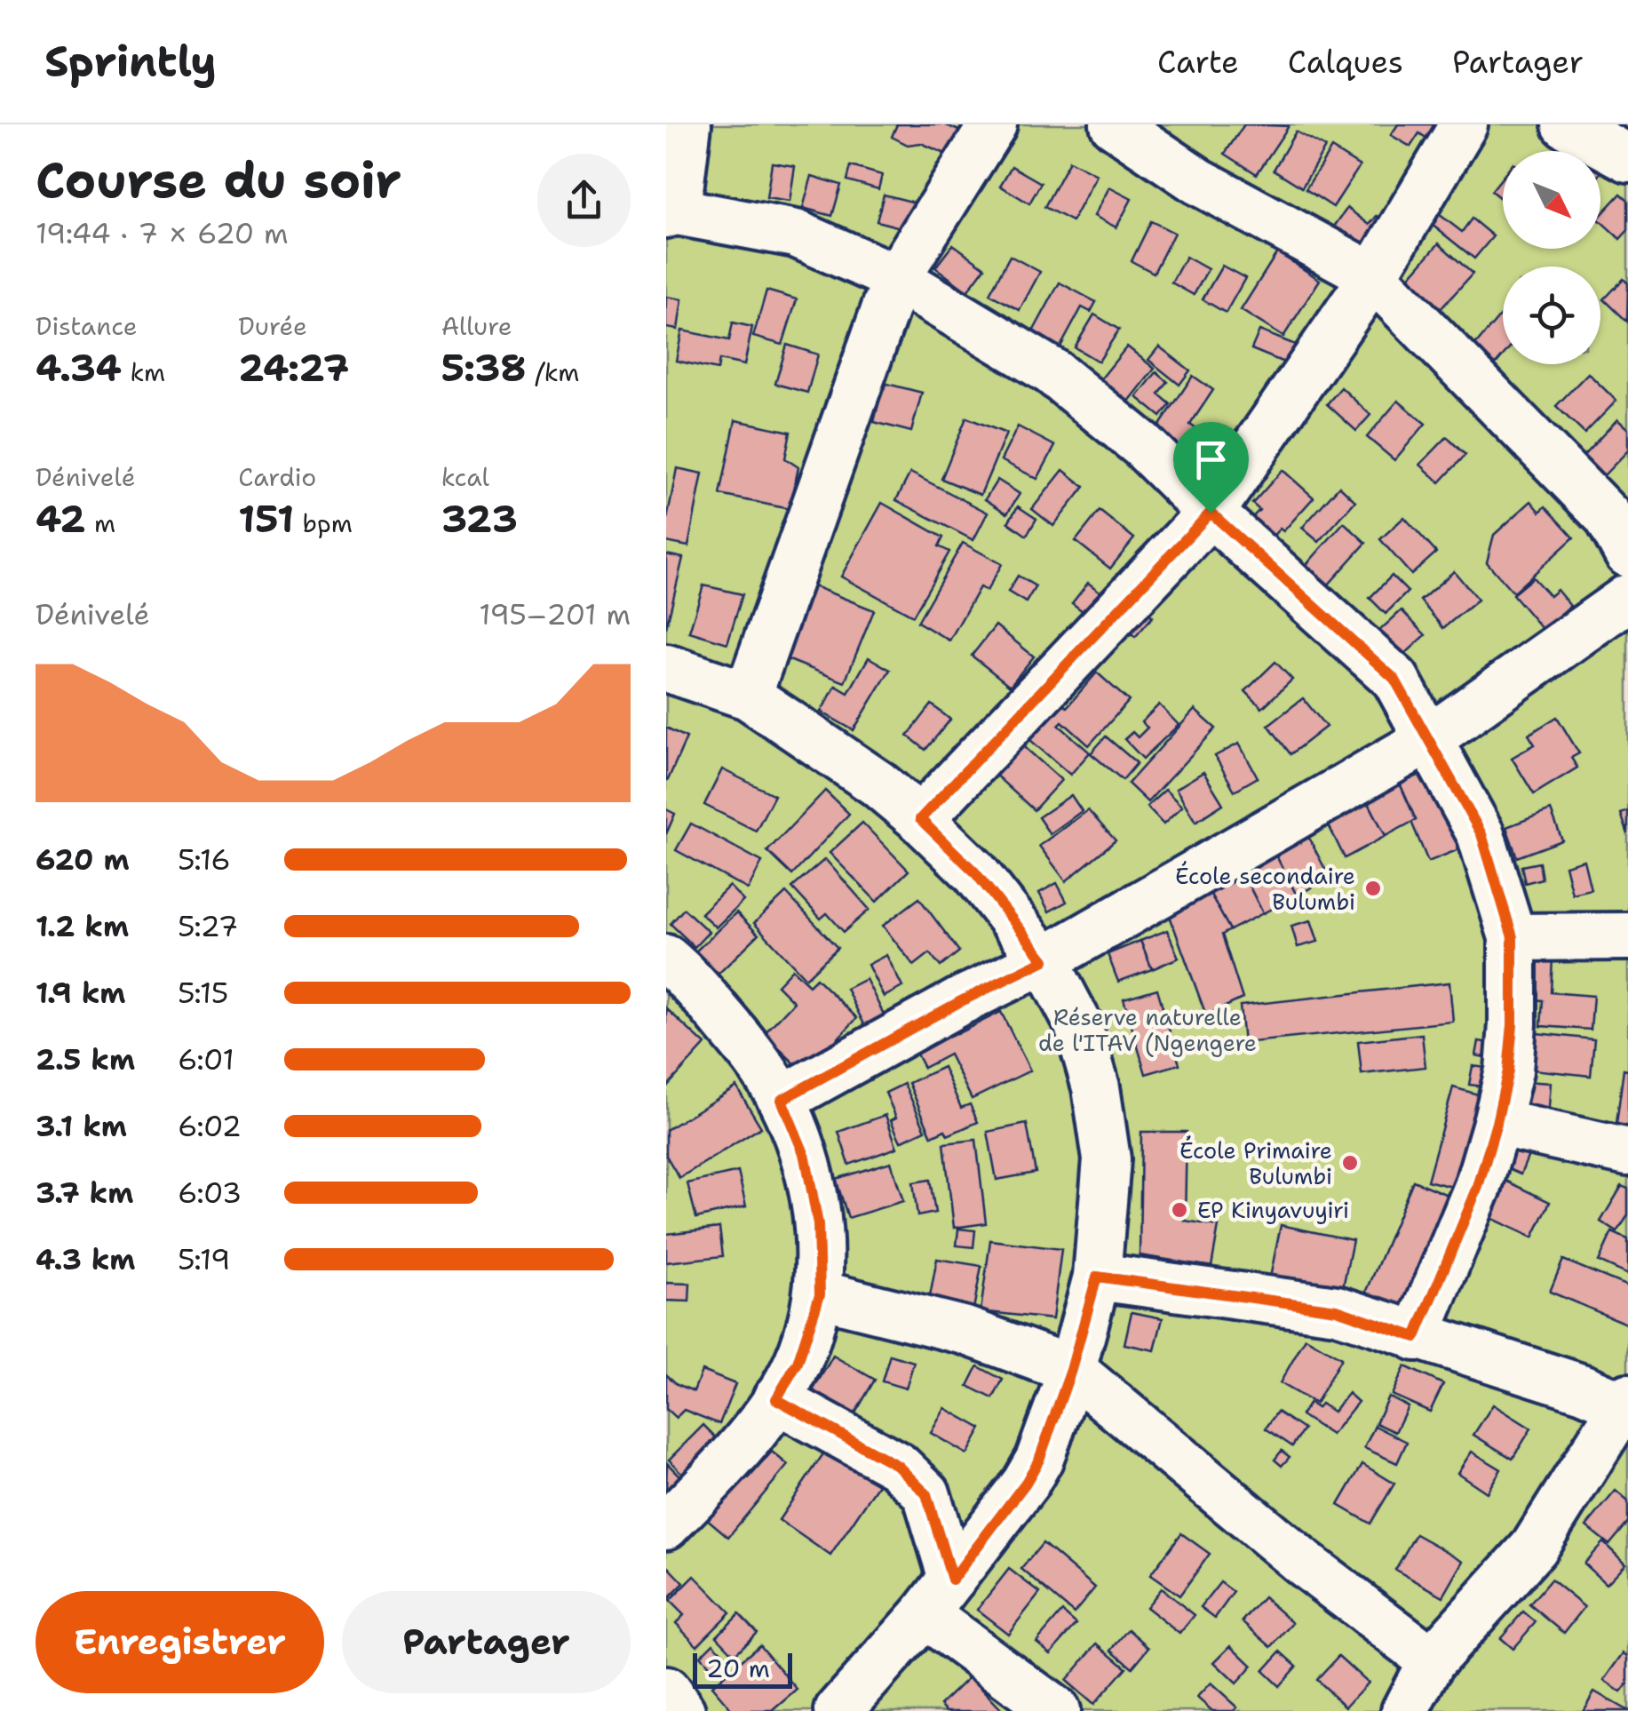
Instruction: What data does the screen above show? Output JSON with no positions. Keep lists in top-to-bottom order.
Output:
{
  "parks": ["Réserve naturelle de l'ITAV (Ngengere"],
  "places": ["École secondaire Bulumbi", "École Primaire Bulumbi", "EP Kinyavuyiri"],
  "scale_bar": "20 m",
  "north": "bottom right",
  "page": {
    "header": "Sprintly",
    "nav": ["Carte", "Calques", "Partager"],
    "heading": ["Course du soir", "19:44 · 7 × 620 m"],
    "stats": [
      ["Distance", "4.34 km"],
      ["Durée", "24:27"],
      ["Allure", "5:38 /km"],
      ["Dénivelé", "42 m"],
      ["Cardio", "151 bpm"],
      ["kcal", "323"]
    ],
    "chart": ["Dénivelé", "195–201 m"],
    "list": [
      {
        "name": "620 m",
        "note": "5:16"
      },
      {
        "name": "1.2 km",
        "note": "5:27"
      },
      {
        "name": "1.9 km",
        "note": "5:15"
      },
      {
        "name": "2.5 km",
        "note": "6:01"
      },
      {
        "name": "3.1 km",
        "note": "6:02"
      },
      {
        "name": "3.7 km",
        "note": "6:03"
      },
      {
        "name": "4.3 km",
        "note": "5:19"
      }
    ],
    "buttons": ["Enregistrer", "Partager"],
    "scale": "20 m"
  }
}
